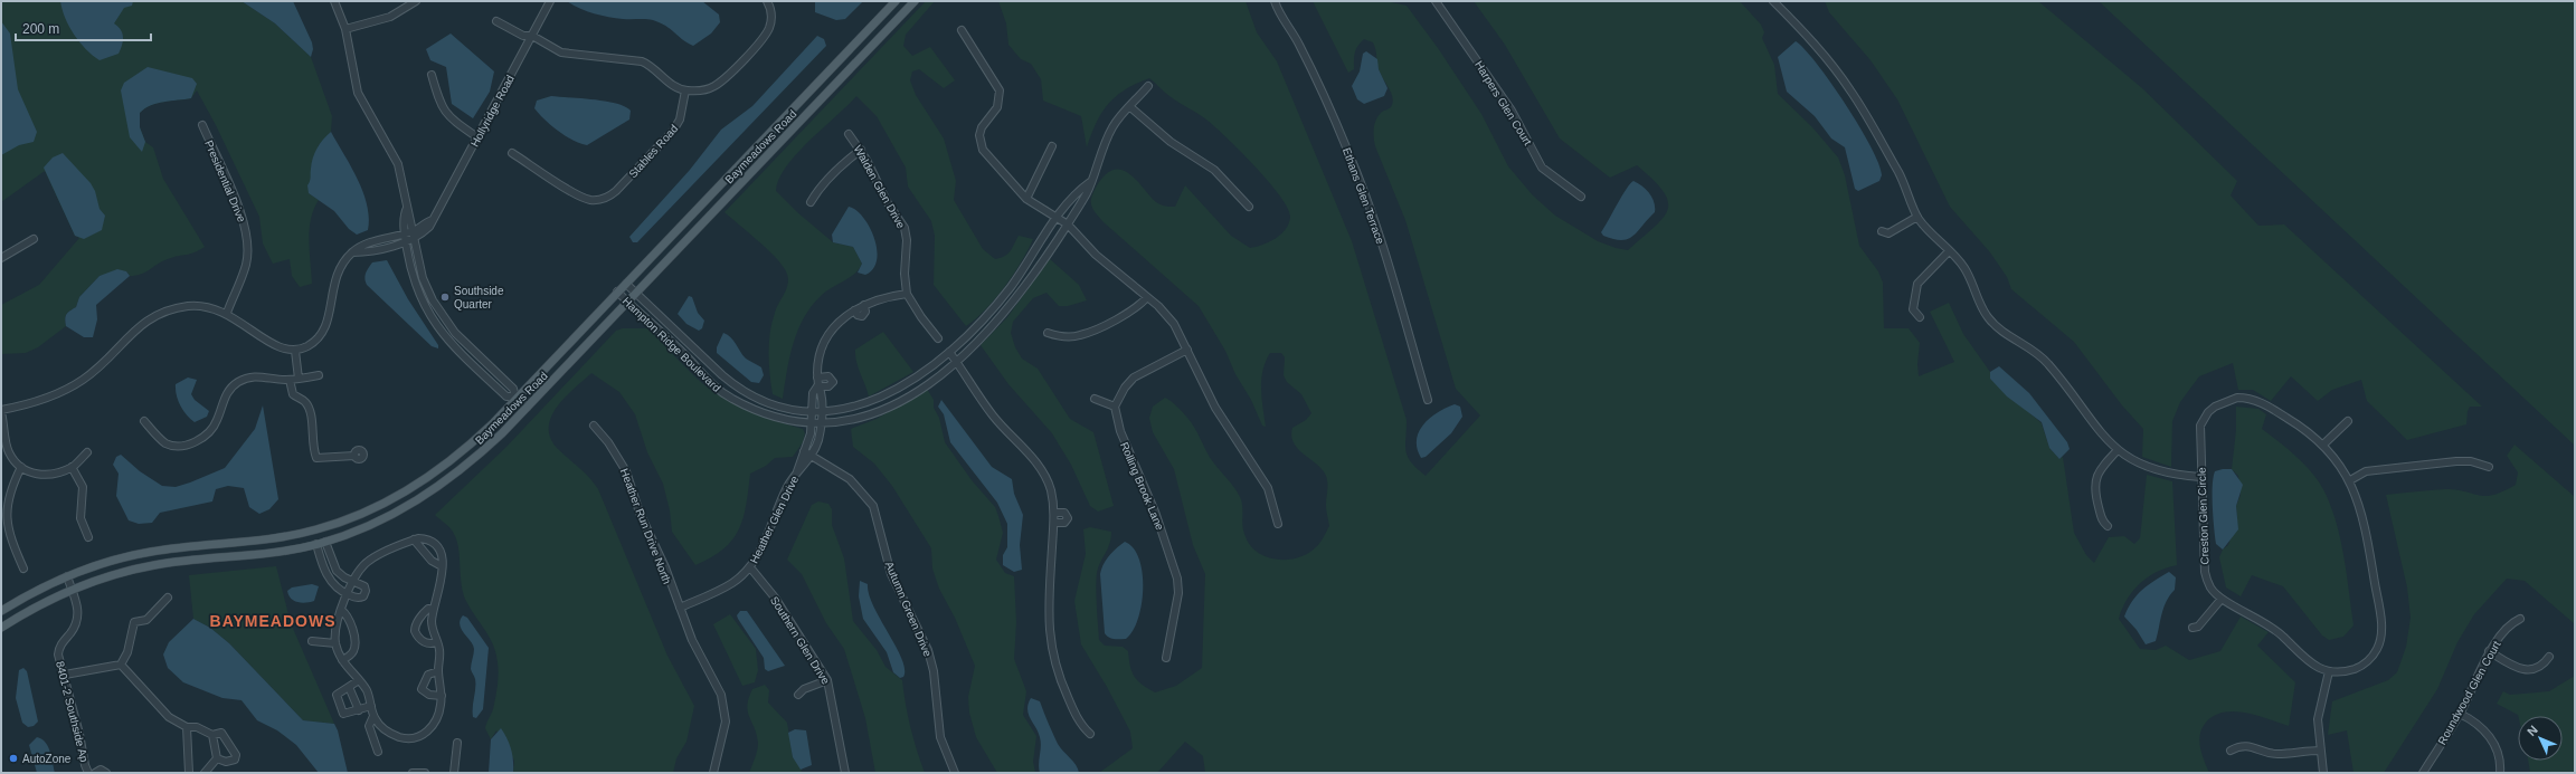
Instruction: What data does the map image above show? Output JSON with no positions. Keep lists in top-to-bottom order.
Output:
{
  "streets": {
    "main road": ["Baymeadows Road"],
    "street": [
      "Harpers Glen Court",
      "Hollyridge Road",
      "Stables Road",
      "Presidential Drive",
      "Walden Glen Drive",
      "Ethans Glen Terrace",
      "Hampton Ridge Boulevard",
      "Rolling Brook Lane",
      "Creston Glen Circle",
      "Heather Glen Drive",
      "Heather Run Drive North",
      "Autumn Green Drive",
      "Southern Glen Drive",
      "Roundwood Glen Court",
      "8401-2 Southside Ap"
    ]
  },
  "crossings": [
    ["Baymeadows Road", "Hampton Ridge Boulevard"],
    ["Baymeadows Road", "8401-2 Southside Ap"],
    ["Walden Glen Drive", "Heather Glen Drive"],
    ["Hampton Ridge Boulevard", "Heather Glen Drive"],
    ["Heather Glen Drive", "Heather Run Drive North"],
    ["Heather Glen Drive", "Autumn Green Drive"],
    ["Heather Glen Drive", "Southern Glen Drive"]
  ],
  "districts": ["BAYMEADOWS"],
  "places": ["Southside Quarter", "AutoZone"],
  "scale_bar": "200 m",
  "north": "top left"
}
